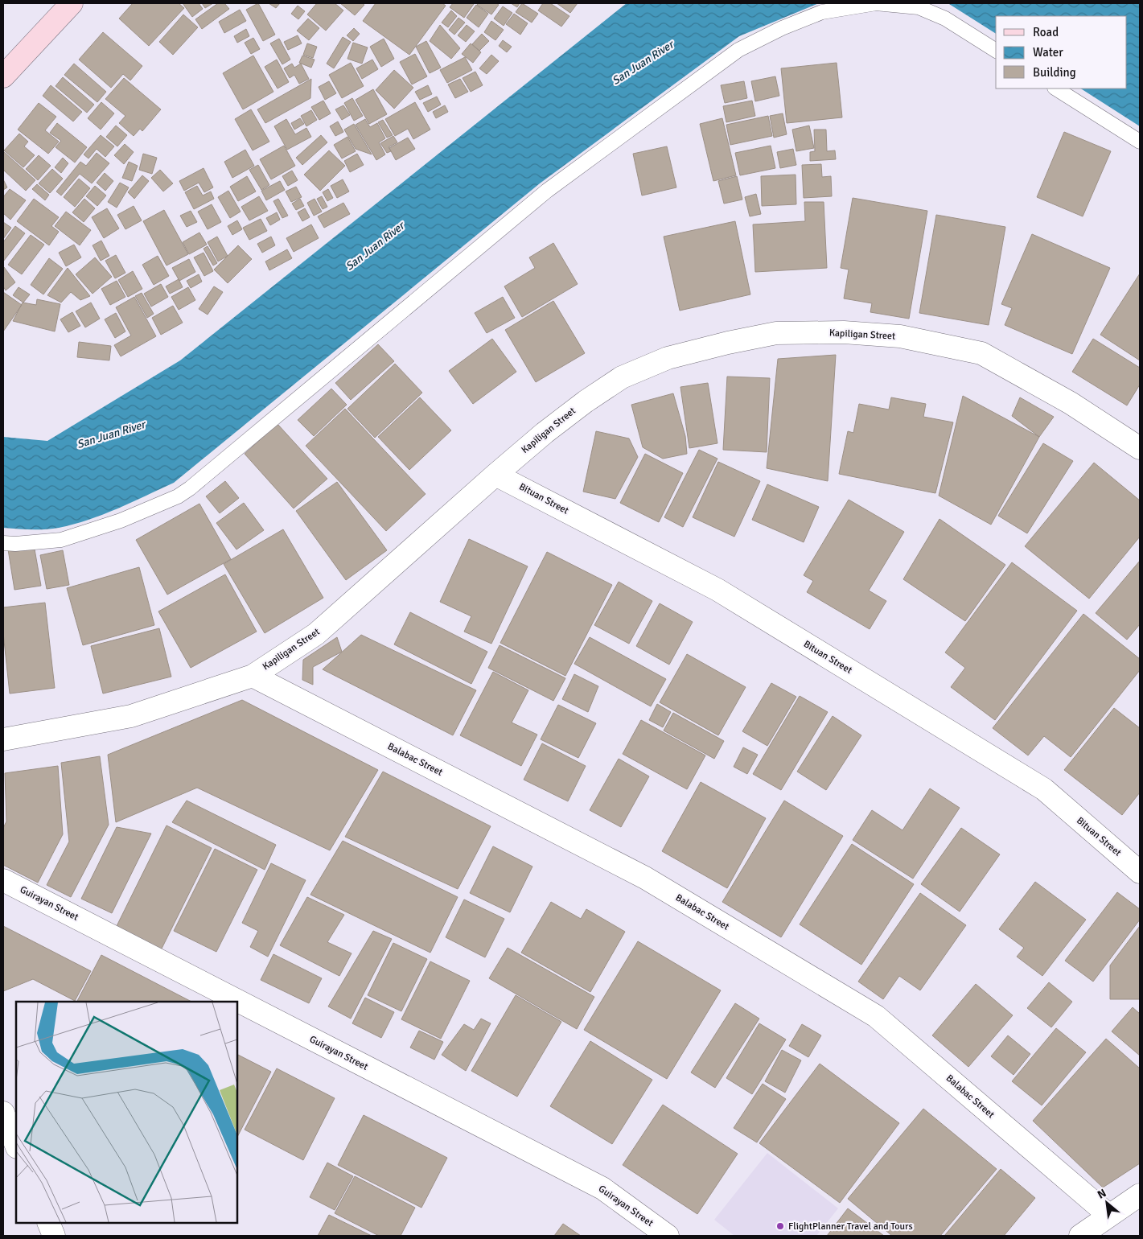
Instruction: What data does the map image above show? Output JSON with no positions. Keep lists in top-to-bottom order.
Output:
{
  "streets": {
    "street": [
      "Kapiligan Street",
      "Bituan Street",
      "Balabac Street",
      "Guirayan Street"
    ]
  },
  "crossings": [
    ["Kapiligan Street", "Bituan Street"],
    ["Kapiligan Street", "Balabac Street"]
  ],
  "water": ["San Juan River"],
  "places": ["FlightPlanner Travel and Tours"],
  "legend": ["Road", "Water", "Building"],
  "north": "top left"
}
